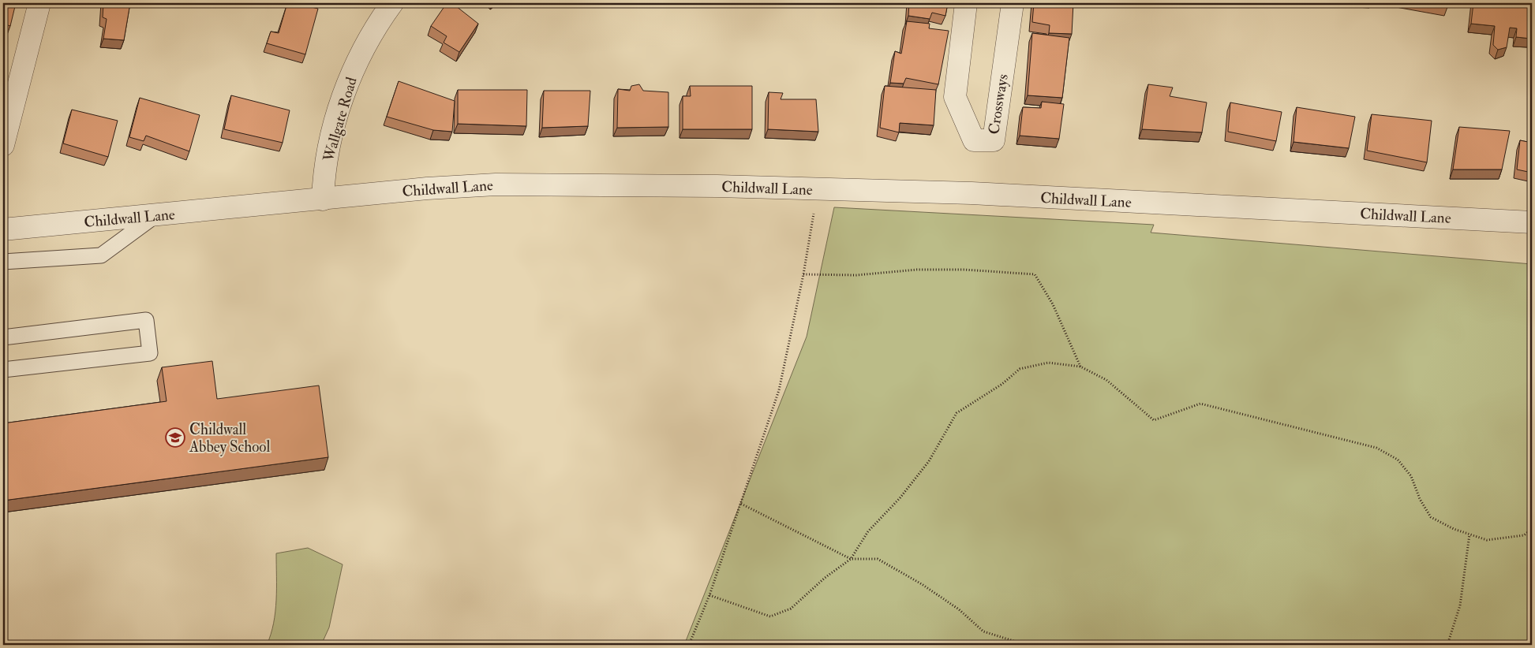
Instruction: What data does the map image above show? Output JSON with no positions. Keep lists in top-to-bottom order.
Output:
{
  "streets": {
    "street": ["Crossways", "Wallgate Road", "Childwall Lane"]
  },
  "crossings": [
    ["Wallgate Road", "Childwall Lane"]
  ],
  "places": {
    "school or university": ["Childwall Abbey School"]
  }
}
